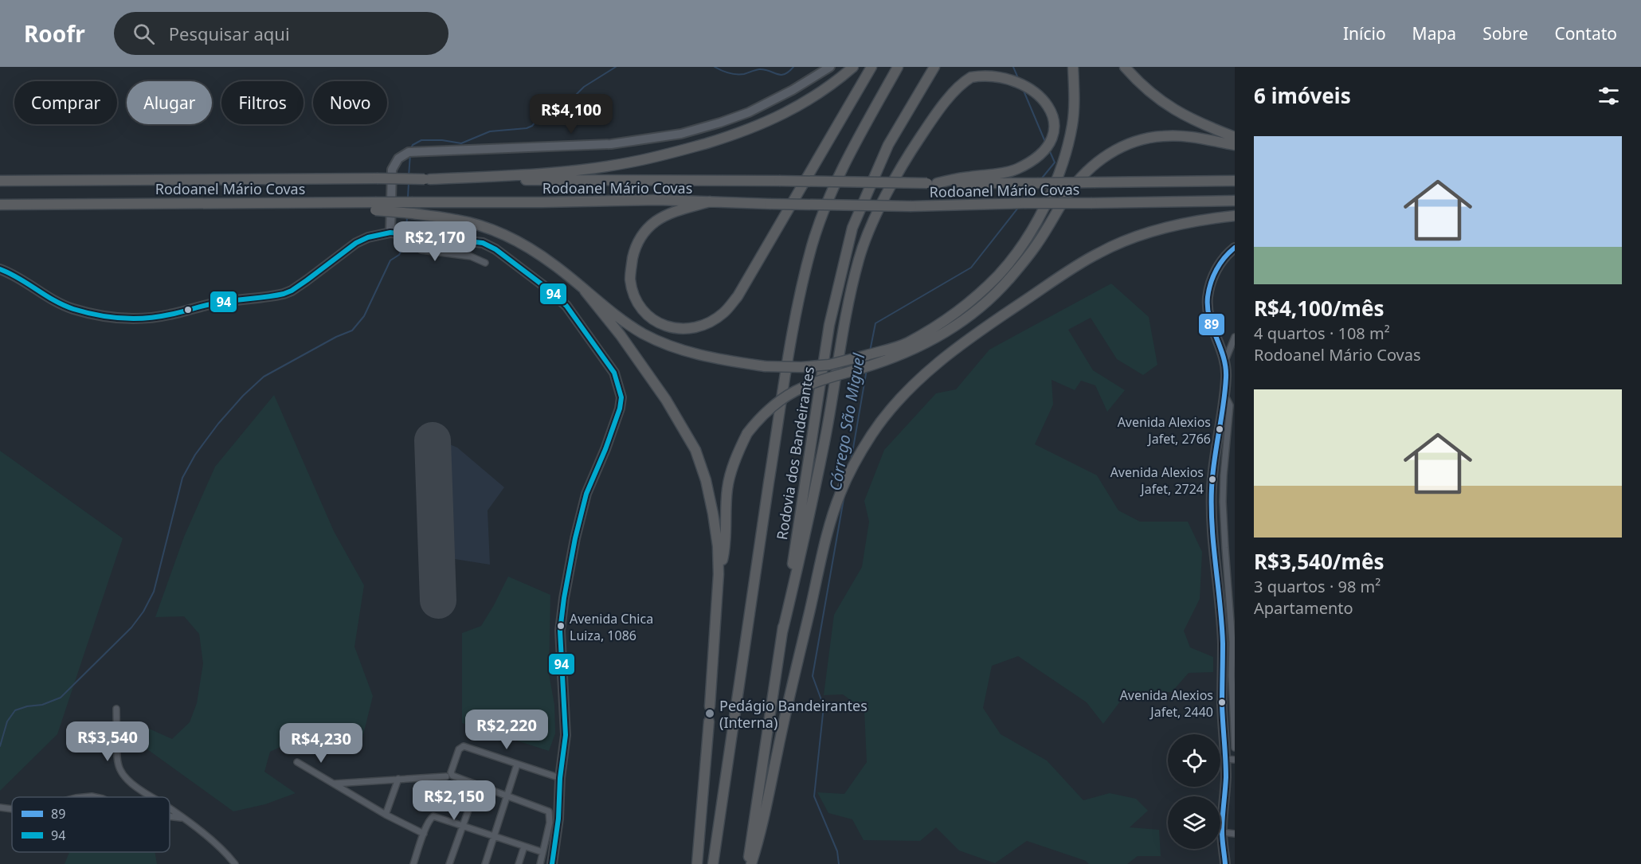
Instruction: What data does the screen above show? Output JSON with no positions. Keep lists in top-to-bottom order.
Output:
{
  "streets": {
    "highway": ["Rodoanel Mário Covas", "Rodovia dos Bandeirantes"]
  },
  "water": ["Córrego São Miguel"],
  "places": [
    "Avenida Alexios Jafet, 2766",
    "Avenida Alexios Jafet, 2724",
    "Avenida Chica Luiza, 1086",
    "Avenida Alexios Jafet, 2440",
    "Pedágio Bandeirantes (Interna)"
  ],
  "lines": ["transit line 94", "transit line 89"],
  "legend": ["89", "94"],
  "page": {
    "header": "Roofr",
    "search": "Pesquisar aqui",
    "nav": [
      "Início",
      "Mapa",
      "Sobre",
      "Contato"
    ],
    "heading": "6 imóveis",
    "chip": [
      "Comprar",
      "Alugar",
      "Filtros",
      "Novo"
    ],
    "price": [
      "R$4,100",
      "R$2,170",
      "R$2,220",
      "R$3,540",
      "R$4,230",
      "R$2,150"
    ],
    "list": [
      {
        "name": "R$4,100/mês",
        "note": "4 quartos · 108 m² · Rodoanel Mário Covas"
      },
      {
        "name": "R$3,540/mês",
        "note": "3 quartos · 98 m² · Apartamento"
      }
    ]
  }
}
